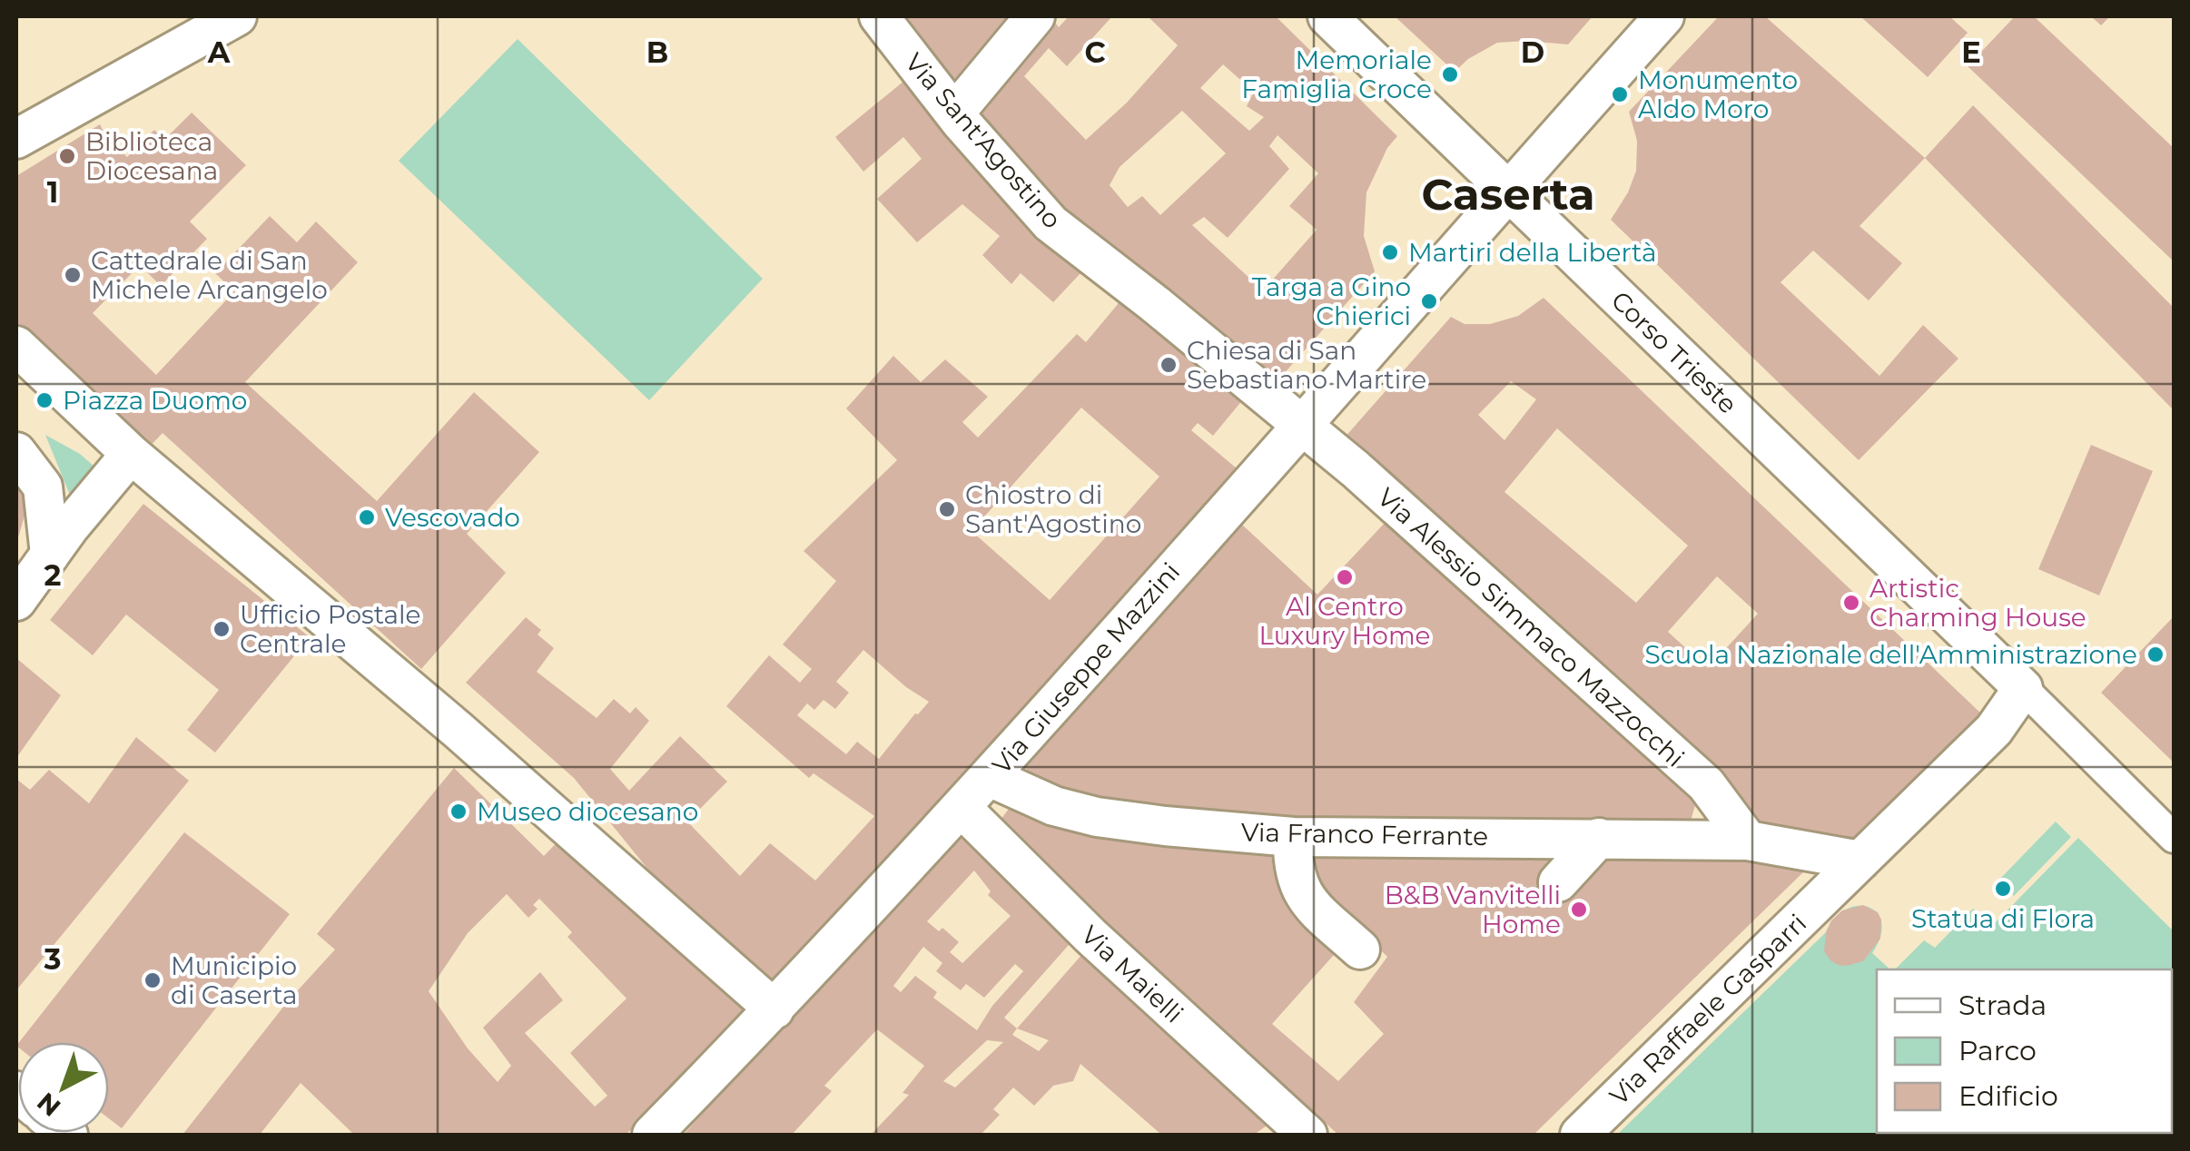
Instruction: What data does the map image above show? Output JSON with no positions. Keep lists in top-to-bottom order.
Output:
{
  "streets": {
    "street": [
      "Via Sant'Agostino",
      "Corso Trieste",
      "Via Alessio Simmaco Mazzocchi",
      "Via Giuseppe Mazzini",
      "Via Franco Ferrante",
      "Via Maielli",
      "Via Raffaele Gasparri"
    ]
  },
  "crossings": [
    ["Via Sant'Agostino", "Via Alessio Simmaco Mazzocchi"],
    ["Via Sant'Agostino", "Via Giuseppe Mazzini"],
    ["Corso Trieste", "Via Giuseppe Mazzini"],
    ["Corso Trieste", "Via Raffaele Gasparri"],
    ["Via Alessio Simmaco Mazzocchi", "Via Giuseppe Mazzini"],
    ["Via Alessio Simmaco Mazzocchi", "Via Franco Ferrante"],
    ["Via Giuseppe Mazzini", "Via Franco Ferrante"],
    ["Via Giuseppe Mazzini", "Via Maielli"],
    ["Via Franco Ferrante", "Via Raffaele Gasparri"]
  ],
  "districts": ["Caserta"],
  "places": [
    "Memoriale Famiglia Croce",
    "Monumento Aldo Moro",
    "Biblioteca Diocesana",
    "Martiri della Libertà",
    "Cattedrale di San Michele Arcangelo",
    "Targa a Gino Chierici",
    "Chiesa di San Sebastiano Martire",
    "Piazza Duomo",
    "Chiostro di Sant'Agostino",
    "Vescovado",
    "Al Centro Luxury Home",
    "Artistic Charming House",
    "Ufficio Postale Centrale",
    "Scuola Nazionale dell'Amministrazione",
    "Museo diocesano",
    "Statua di Flora",
    "B&B Vanvitelli Home",
    "Municipio di Caserta"
  ],
  "legend": ["Strada", "Parco", "Edificio"],
  "north": "bottom left",
  "grid": {
    "columns": [
      "A",
      "B",
      "C",
      "D",
      "E"
    ],
    "rows": ["1", "2", "3"]
  }
}
